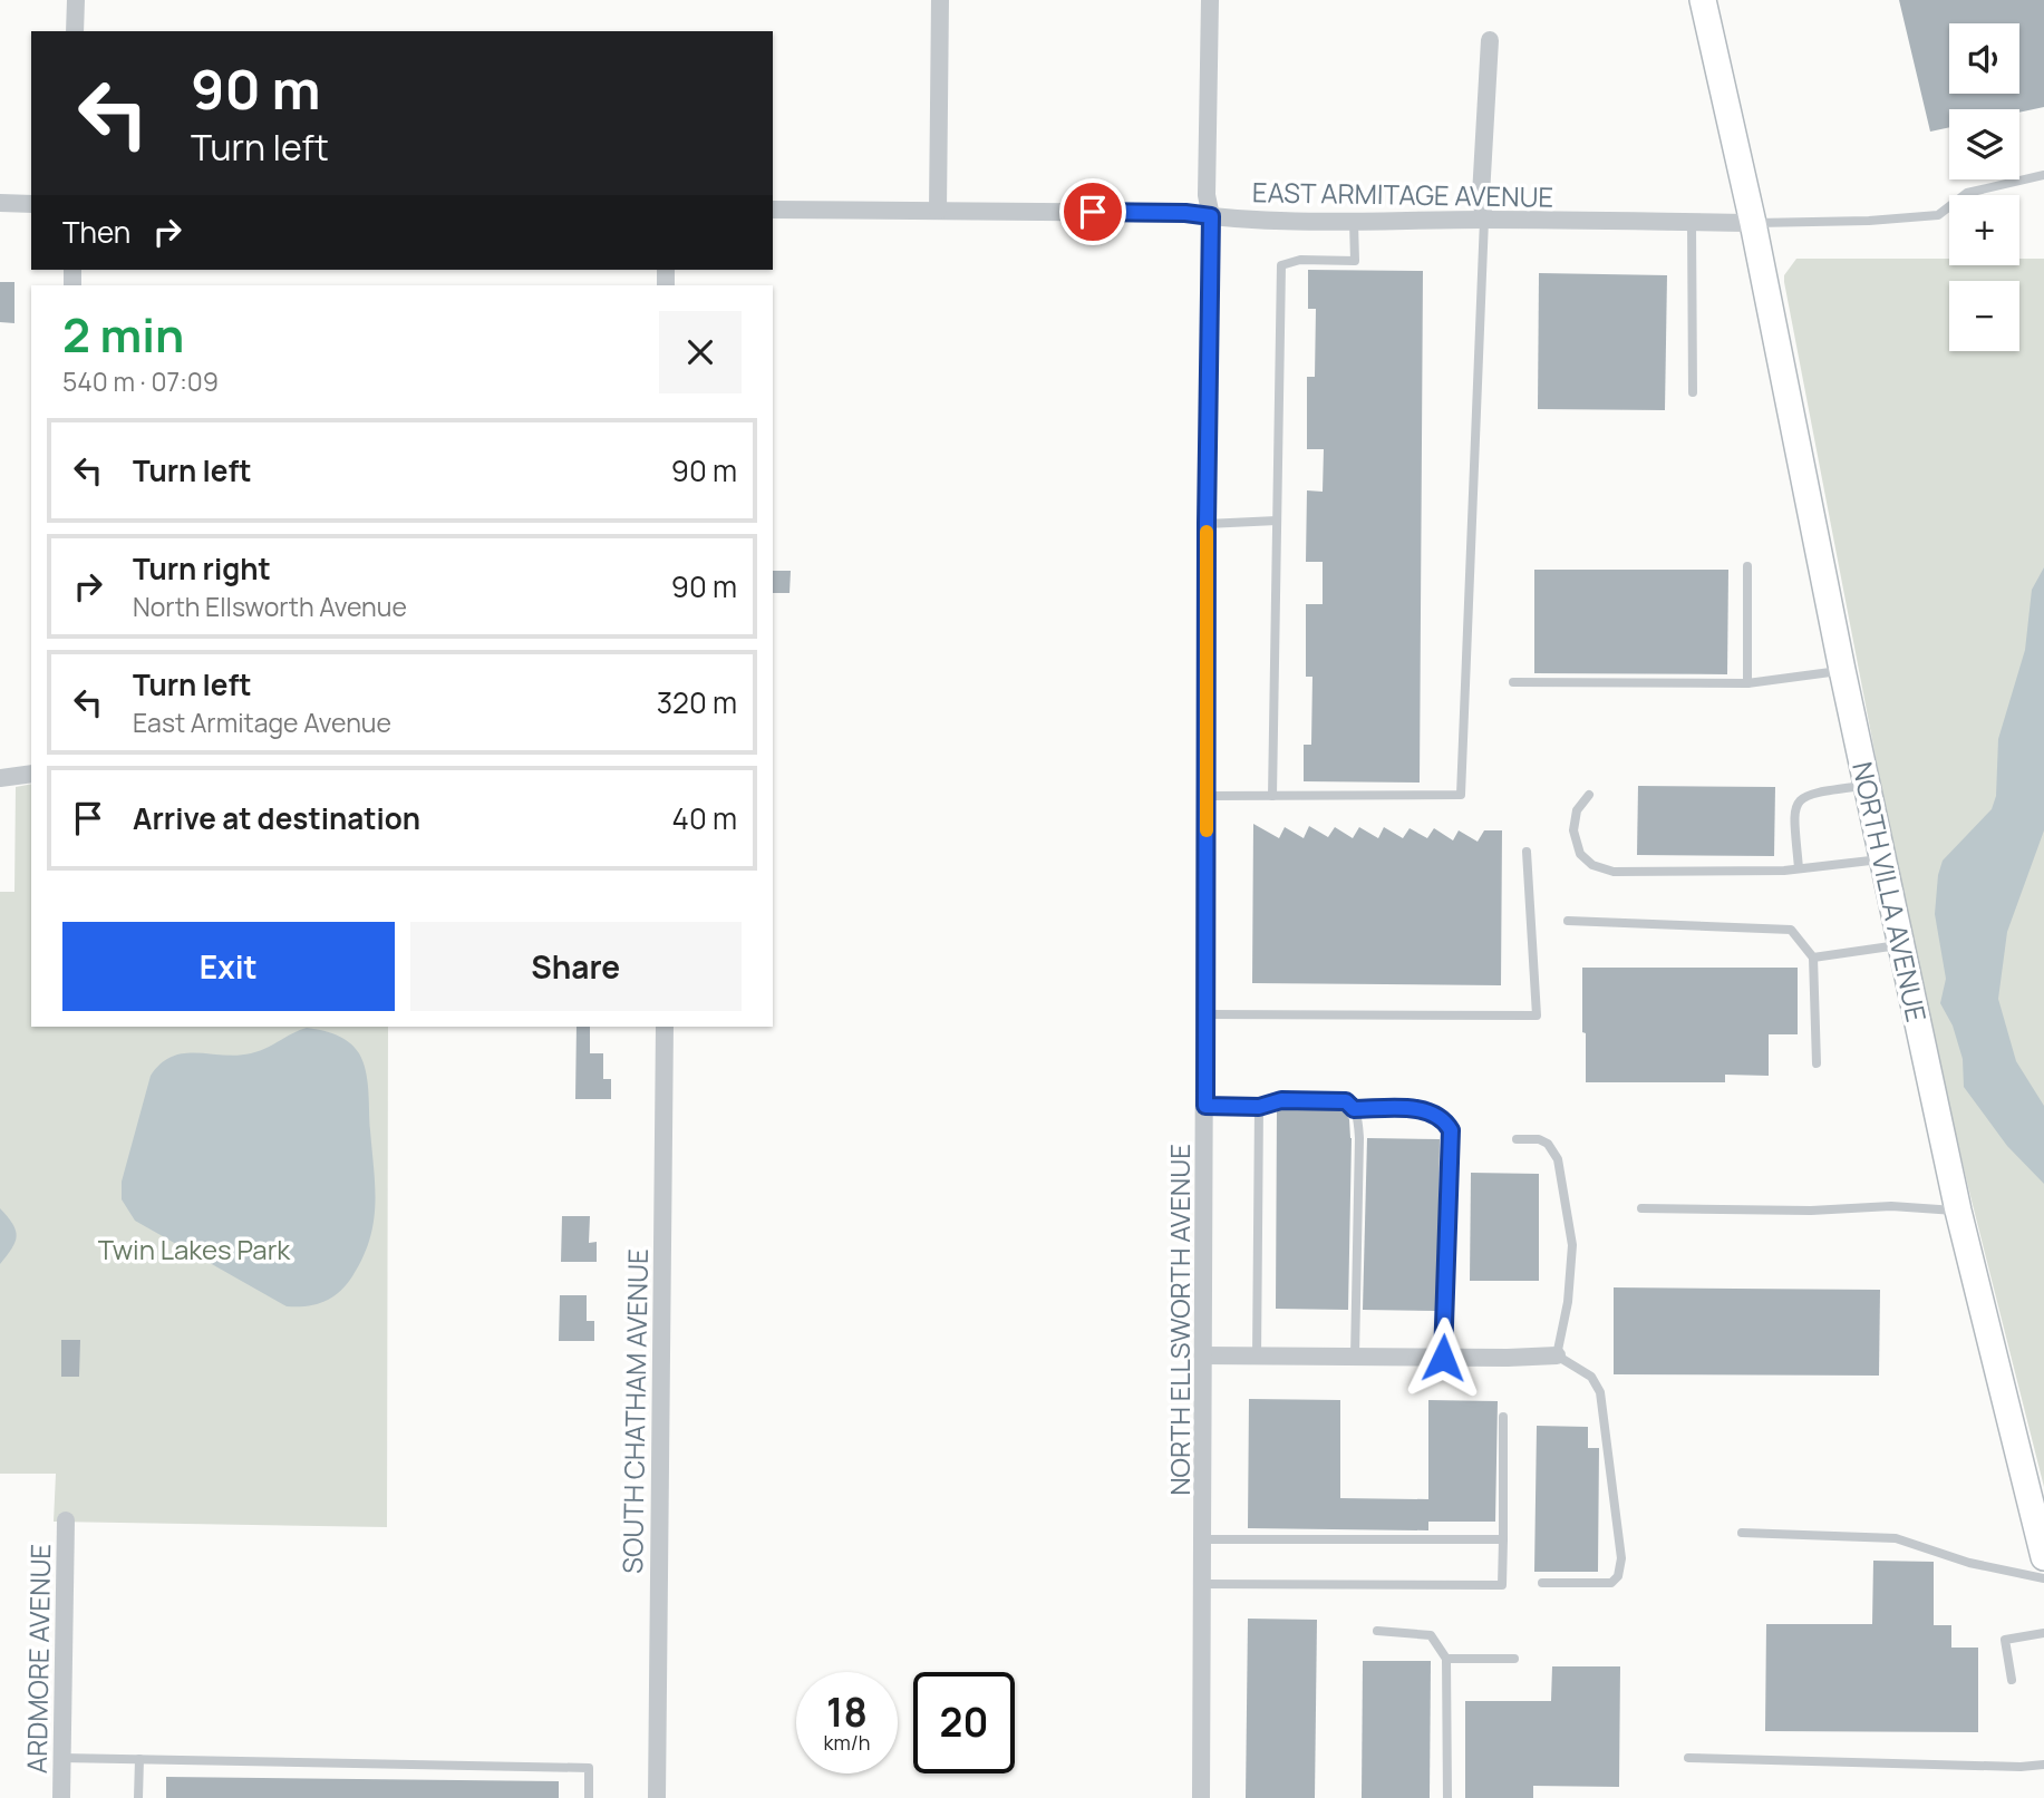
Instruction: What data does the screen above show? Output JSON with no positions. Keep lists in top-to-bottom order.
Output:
{
  "streets": {
    "main road": ["NORTH VILLA AVENUE"],
    "street": [
      "EAST ARMITAGE AVENUE",
      "NORTH ELLSWORTH AVENUE",
      "SOUTH CHATHAM AVENUE",
      "ARDMORE AVENUE"
    ]
  },
  "crossings": [
    ["EAST ARMITAGE AVENUE", "NORTH VILLA AVENUE"],
    ["EAST ARMITAGE AVENUE", "NORTH ELLSWORTH AVENUE"]
  ],
  "parks": ["Twin Lakes Park"],
  "page": {
    "map_buttons": ["+", "−"],
    "turn": ["90 m", "Turn left"],
    "then": "Then",
    "heading": ["2 min", "540 m · 07:09"],
    "list": [
      {
        "name": "Turn left",
        "value": "90 m"
      },
      {
        "name": "Turn right",
        "note": "North Ellsworth Avenue",
        "value": "90 m"
      },
      {
        "name": "Turn left",
        "note": "East Armitage Avenue",
        "value": "320 m"
      },
      {
        "name": "Arrive at destination",
        "value": "40 m"
      }
    ],
    "buttons": ["Exit", "Share"],
    "speed": "18 km/h",
    "limit": "20"
  }
}
